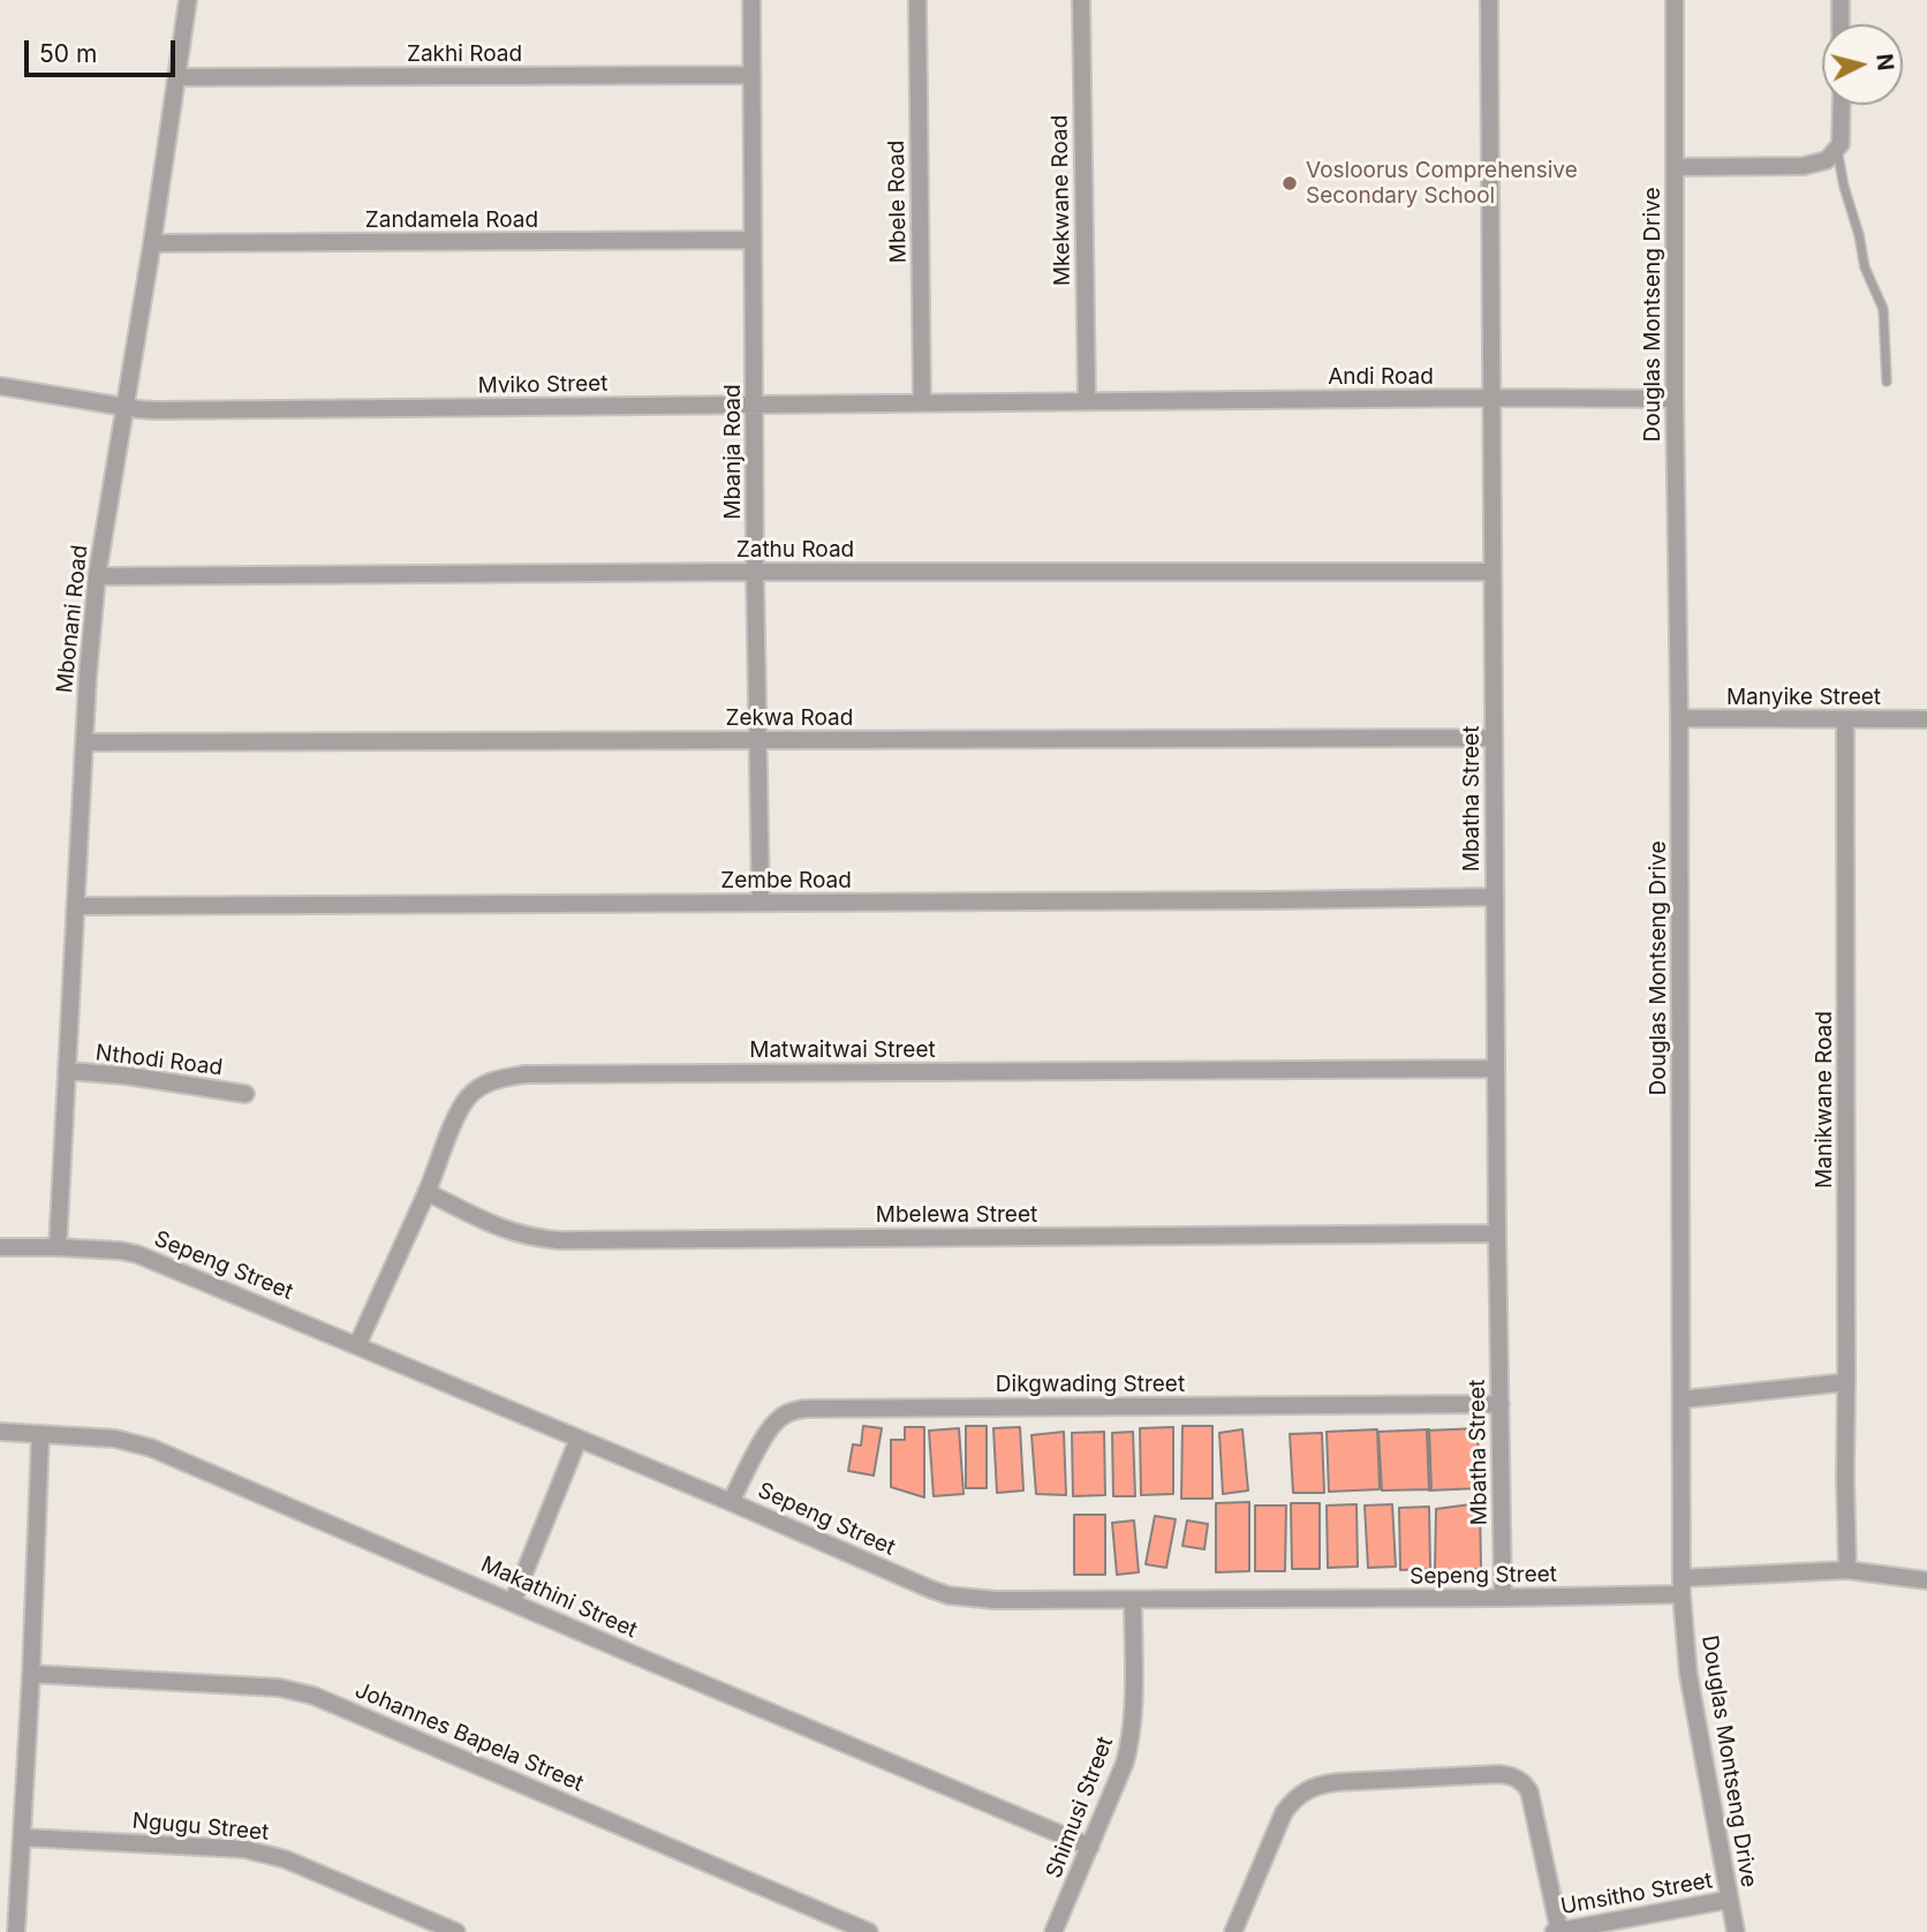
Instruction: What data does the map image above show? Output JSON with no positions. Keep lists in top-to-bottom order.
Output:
{
  "streets": {
    "street": [
      "Zakhi Road",
      "Mkekwane Road",
      "Mbele Road",
      "Zandamela Road",
      "Douglas Montseng Drive",
      "Andi Road",
      "Mviko Street",
      "Mbanja Road",
      "Zathu Road",
      "Mbonani Road",
      "Manyike Street",
      "Zekwa Road",
      "Mbatha Street",
      "Zembe Road",
      "Matwaitwai Street",
      "Nthodi Road",
      "Manikwane Road",
      "Mbelewa Street",
      "Sepeng Street",
      "Dikgwading Street",
      "Makathini Street",
      "Johannes Bapela Street",
      "Shimusi Street",
      "Ngugu Street",
      "Umsitho Street"
    ]
  },
  "crossings": [
    ["Zakhi Road", "Mbanja Road"],
    ["Zakhi Road", "Mbonani Road"],
    ["Mkekwane Road", "Andi Road"],
    ["Mkekwane Road", "Mviko Street"],
    ["Mbele Road", "Mviko Street"],
    ["Zandamela Road", "Mbanja Road"],
    ["Zandamela Road", "Mbonani Road"],
    ["Douglas Montseng Drive", "Andi Road"],
    ["Douglas Montseng Drive", "Manyike Street"],
    ["Douglas Montseng Drive", "Sepeng Street"],
    ["Douglas Montseng Drive", "Umsitho Street"],
    ["Andi Road", "Mviko Street"],
    ["Andi Road", "Mbatha Street"],
    ["Mviko Street", "Mbanja Road"],
    ["Mviko Street", "Mbonani Road"],
    ["Mbanja Road", "Zathu Road"],
    ["Mbanja Road", "Zekwa Road"],
    ["Mbanja Road", "Zembe Road"],
    ["Zathu Road", "Mbonani Road"],
    ["Zathu Road", "Mbatha Street"],
    ["Mbonani Road", "Zekwa Road"],
    ["Mbonani Road", "Zembe Road"],
    ["Mbonani Road", "Nthodi Road"],
    ["Mbonani Road", "Sepeng Street"],
    ["Manyike Street", "Manikwane Road"],
    ["Zekwa Road", "Mbatha Street"],
    ["Mbatha Street", "Zembe Road"],
    ["Mbatha Street", "Matwaitwai Street"],
    ["Mbatha Street", "Mbelewa Street"],
    ["Mbatha Street", "Sepeng Street"],
    ["Mbatha Street", "Dikgwading Street"],
    ["Matwaitwai Street", "Mbelewa Street"],
    ["Matwaitwai Street", "Sepeng Street"],
    ["Manikwane Road", "Sepeng Street"],
    ["Sepeng Street", "Dikgwading Street"],
    ["Sepeng Street", "Shimusi Street"],
    ["Makathini Street", "Shimusi Street"]
  ],
  "places": ["Vosloorus Comprehensive Secondary School"],
  "scale_bar": "50 m",
  "north": "right"
}
